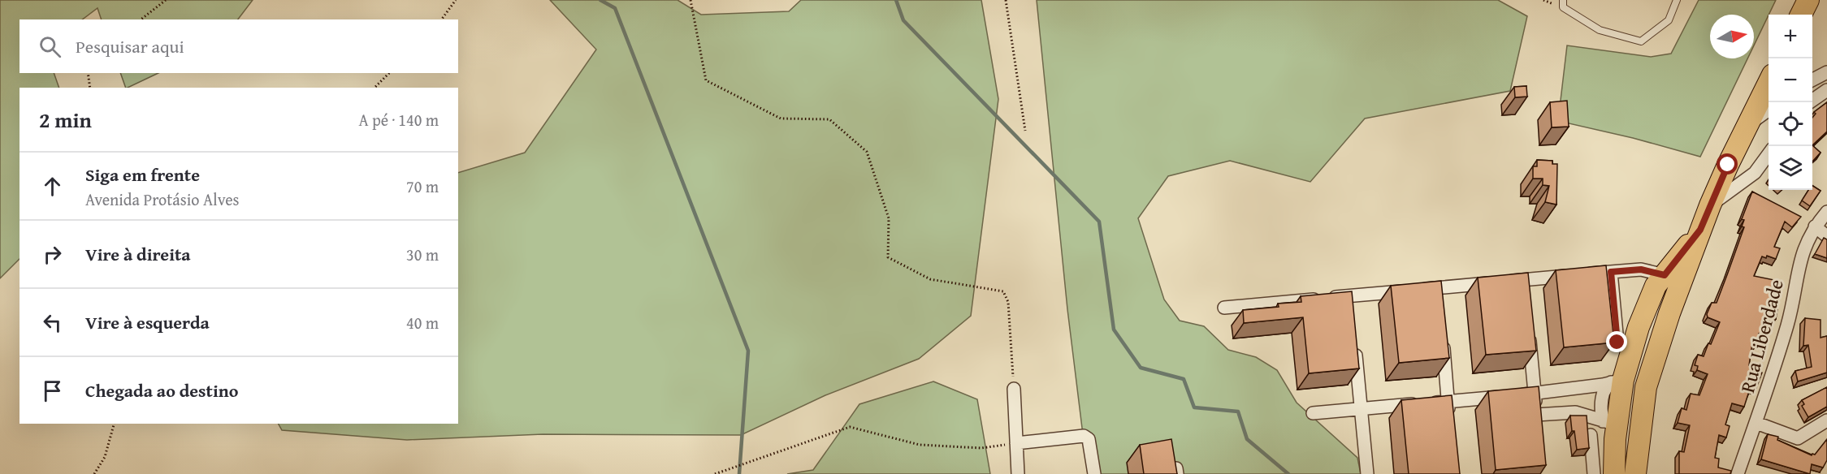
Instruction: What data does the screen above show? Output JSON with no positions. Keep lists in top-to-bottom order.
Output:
{
  "streets": {
    "street": ["Rua Liberdade"]
  },
  "north": "right",
  "page": {
    "map_buttons": ["+", "−"],
    "search": "Pesquisar aqui",
    "heading": ["2 min", "A pé · 140 m"],
    "list": [
      ["Siga em frente", "Avenida Protásio Alves", "70 m"],
      ["Vire à direita", "30 m"],
      ["Vire à esquerda", "40 m"],
      "Chegada ao destino"
    ]
  }
}
